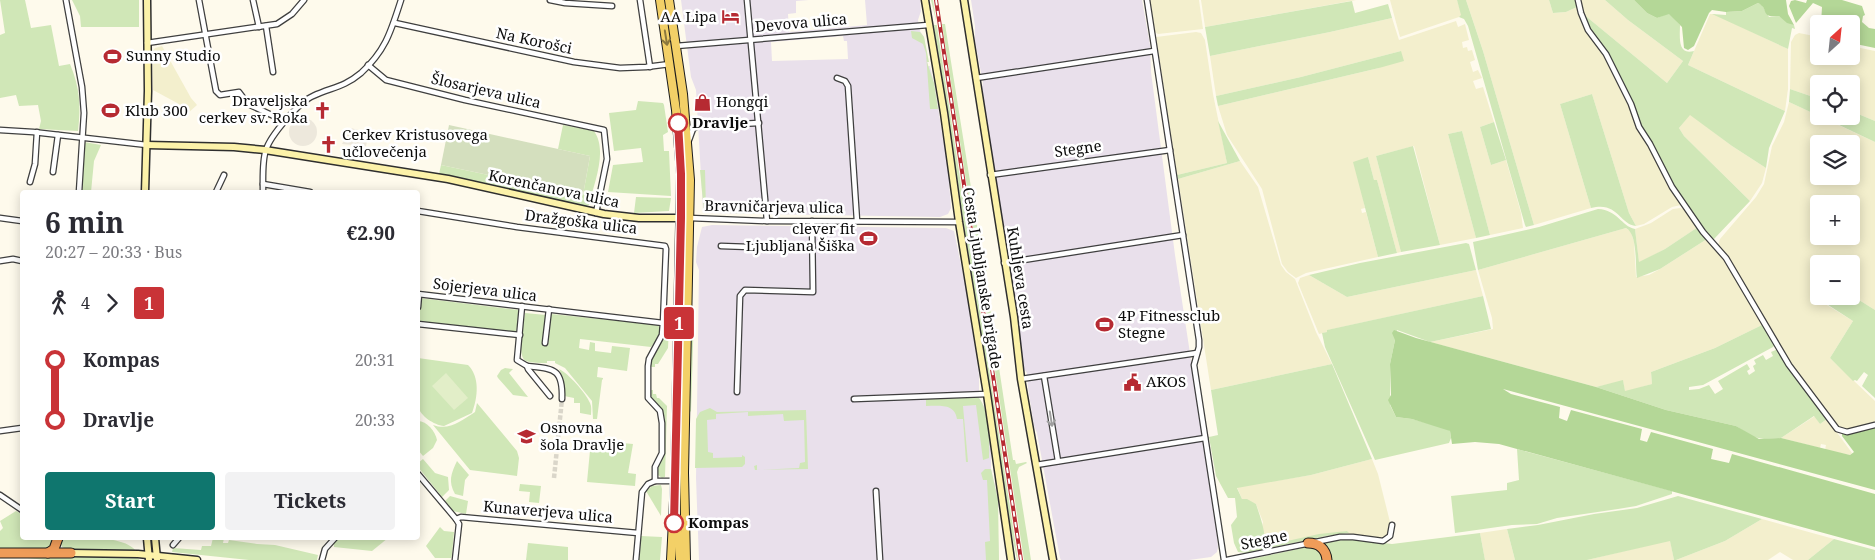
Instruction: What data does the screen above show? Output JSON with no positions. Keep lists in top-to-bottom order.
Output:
{
  "streets": {
    "street": [
      "Devova ulica",
      "Na Korošci",
      "Šlosarjeva ulica",
      "Stegne",
      "Korenčanova ulica",
      "Bravničarjeva ulica",
      "Dražgoška ulica",
      "Cesta Ljubljanske brigade",
      "Kuhljeva cesta",
      "Sojerjeva ulica",
      "Kunaverjeva ulica"
    ]
  },
  "crossings": [
    ["Devova ulica", "Cesta Ljubljanske brigade"],
    ["Šlosarjeva ulica", "Korenčanova ulica"],
    ["Stegne", "Kuhljeva cesta"],
    ["Korenčanova ulica", "Bravničarjeva ulica"],
    ["Bravničarjeva ulica", "Cesta Ljubljanske brigade"],
    ["Dražgoška ulica", "Sojerjeva ulica"]
  ],
  "places": {
    "hotel": ["AA Lipa"],
    "sports": [
      "Sunny Studio",
      "Klub 300",
      "clever fit Ljubljana Šiška",
      "4P Fitnessclub Stegne"
    ],
    "shop": ["Hongqi"],
    "church": ["Draveljska cerkev sv. Roka", "Cerkev Kristusovega učlovečenja"],
    "other": ["Dravlje", "Kompas"],
    "public building": ["AKOS"],
    "school or university": ["Osnovna šola Dravlje"]
  },
  "lines": ["bus line 1"],
  "north": "top right",
  "page": {
    "on_map": "1",
    "map_buttons": ["+", "−"],
    "heading": ["6 min", "20:27 – 20:33 · Bus", "€2.90"],
    "legs": ["4", "1"],
    "list": [
      {
        "name": "Kompas",
        "value": "20:31"
      },
      {
        "name": "Dravlje",
        "value": "20:33"
      }
    ],
    "buttons": ["Start", "Tickets"]
  }
}
